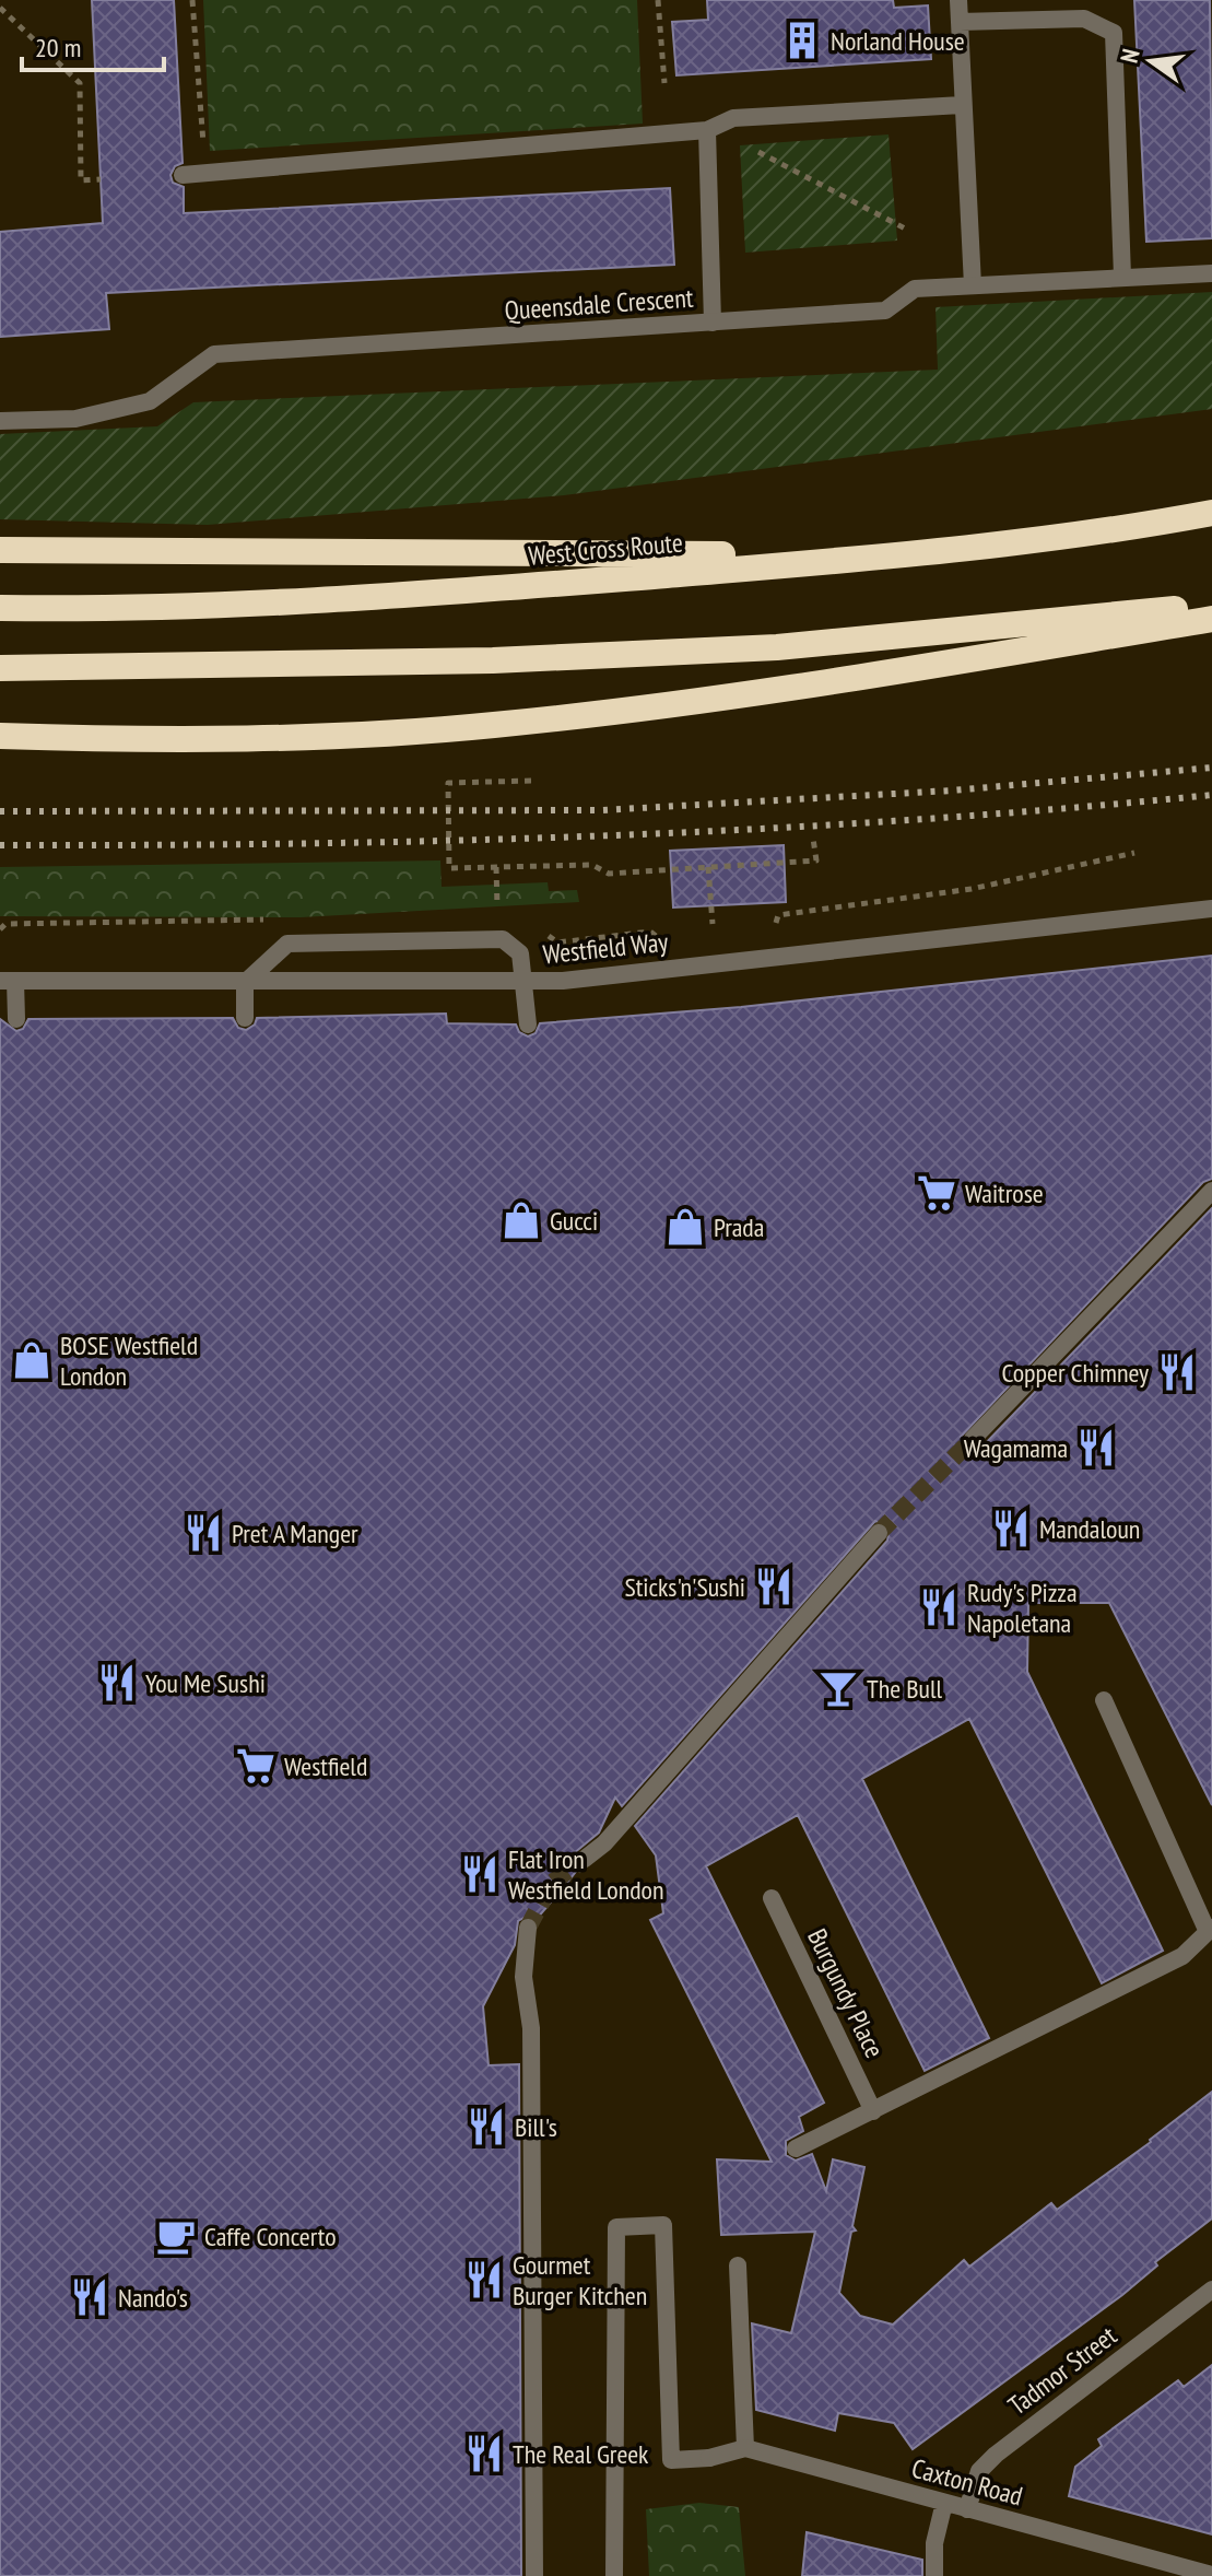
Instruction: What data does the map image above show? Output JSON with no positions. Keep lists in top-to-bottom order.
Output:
{
  "streets": {
    "highway": ["West Cross Route"],
    "street": [
      "Queensdale Crescent",
      "Westfield Way",
      "Burgundy Place",
      "Tadmor Street",
      "Caxton Road"
    ]
  },
  "crossings": [
    ["Tadmor Street", "Caxton Road"]
  ],
  "places": {
    "building": ["Norland House"],
    "supermarket": ["Waitrose", "Westfield"],
    "shop": ["Gucci", "Prada", "BOSE Westfield London"],
    "restaurant": [
      "Copper Chimney",
      "Wagamama",
      "Mandaloun",
      "Pret A Manger",
      "Sticks'n'Sushi",
      "Rudy's Pizza Napoletana",
      "You Me Sushi",
      "Flat Iron Westfield London",
      "Bill's",
      "Gourmet Burger Kitchen",
      "Nando's",
      "The Real Greek"
    ],
    "bar": ["The Bull"],
    "cafe": ["Caffe Concerto"]
  },
  "scale_bar": "20 m",
  "north": "left"
}
